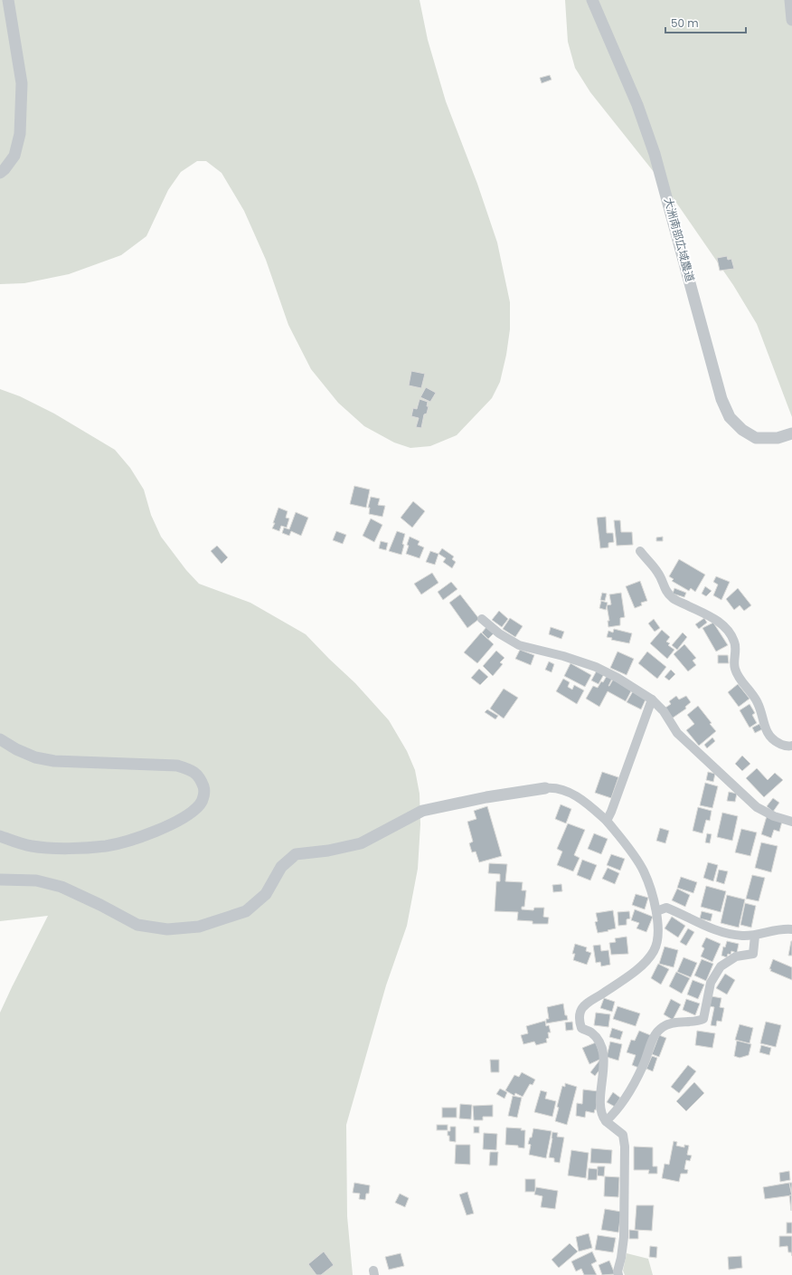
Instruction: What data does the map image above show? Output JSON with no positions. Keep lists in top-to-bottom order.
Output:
{
  "streets": {
    "street": ["大洲南部広域農道"]
  },
  "scale_bar": "50 m"
}
